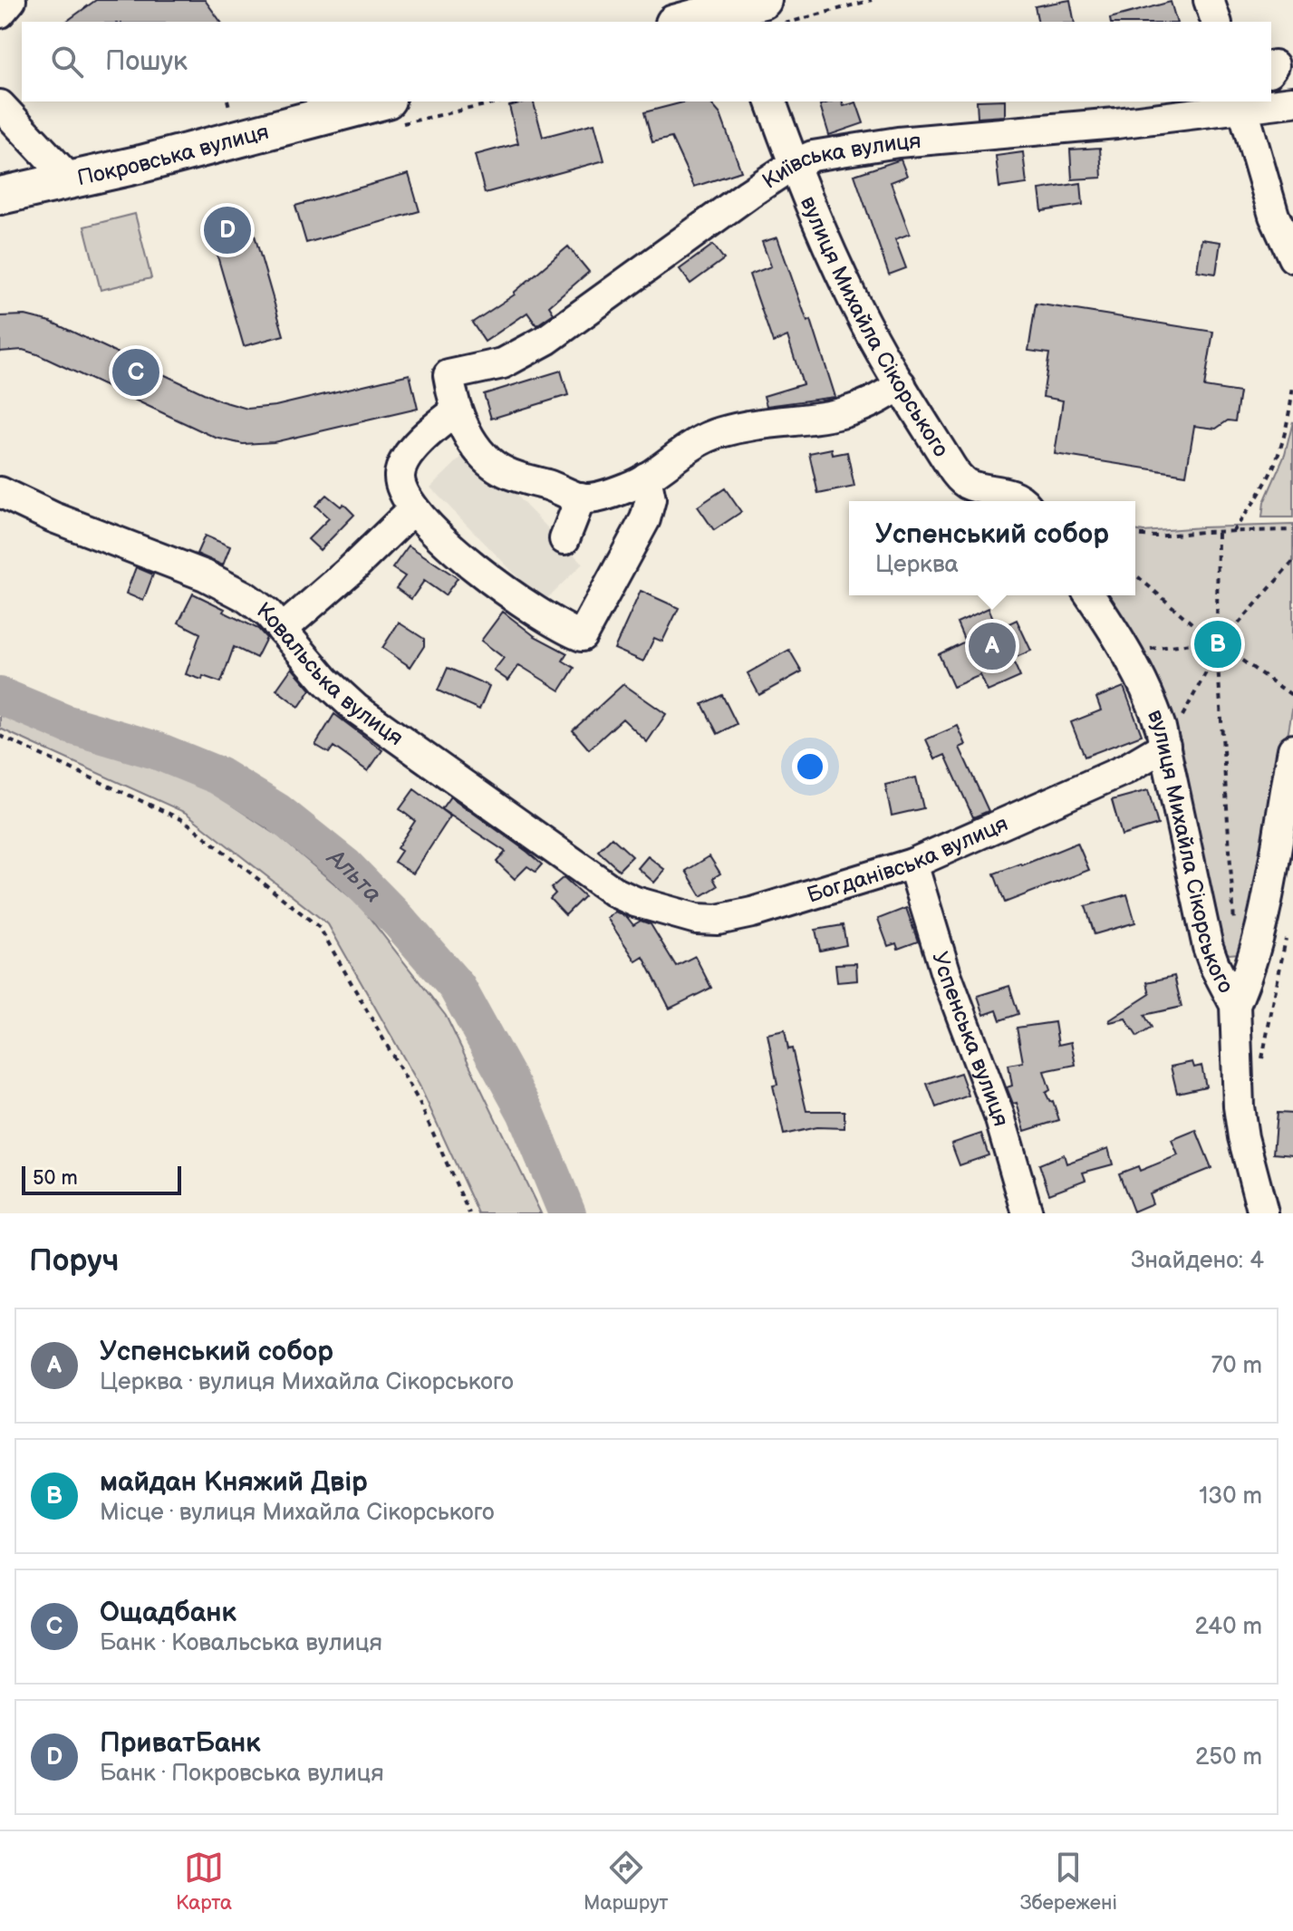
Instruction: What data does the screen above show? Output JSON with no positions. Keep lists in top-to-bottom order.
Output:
{
  "streets": {
    "main road": ["Покровська вулиця"],
    "street": [
      "Київська вулиця",
      "вулиця Михайла Сікорського",
      "Ковальська вулиця",
      "Богданівська вулиця",
      "Успенська вулиця"
    ]
  },
  "crossings": [
    ["Київська вулиця", "вулиця Михайла Сікорського"],
    ["вулиця Михайла Сікорського", "Богданівська вулиця"],
    ["Ковальська вулиця", "Богданівська вулиця"],
    ["Богданівська вулиця", "Успенська вулиця"]
  ],
  "water": ["Альта"],
  "scale_bar": "50 m",
  "page": {
    "search": "Пошук",
    "pins": [
      "D",
      "C",
      "B",
      "A"
    ],
    "popup": ["Успенський собор", "Церква"],
    "scale": "50 m",
    "heading": ["Поруч", "Знайдено: 4"],
    "list": [
      {
        "mark": "A",
        "name": "Успенський собор",
        "note": "Церква · вулиця Михайла Сікорського",
        "value": "70 m"
      },
      {
        "mark": "B",
        "name": "майдан Княжий Двір",
        "note": "Місце · вулиця Михайла Сікорського",
        "value": "130 m"
      },
      {
        "mark": "C",
        "name": "Ощадбанк",
        "note": "Банк · Ковальська вулиця",
        "value": "240 m"
      },
      {
        "mark": "D",
        "name": "ПриватБанк",
        "note": "Банк · Покровська вулиця",
        "value": "250 m"
      }
    ],
    "nav": ["Карта", "Маршрут", "Збережені"]
  }
}
